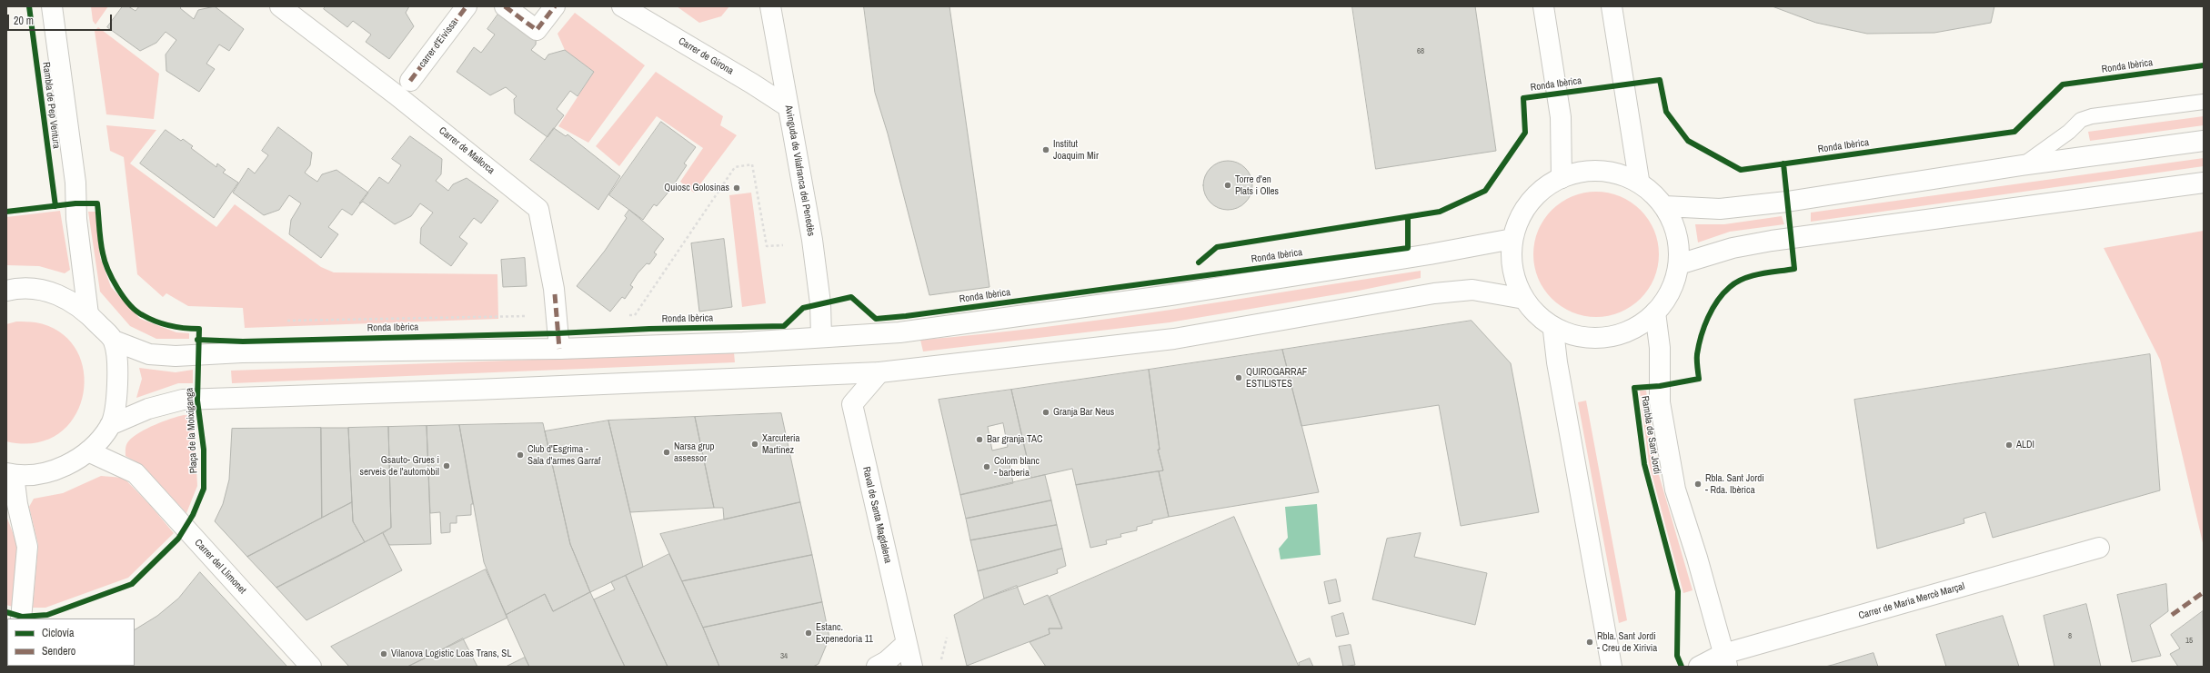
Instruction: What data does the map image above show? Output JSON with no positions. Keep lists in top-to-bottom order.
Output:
{
  "streets": {
    "street": [
      "carrer d'Eivissa",
      "Carrer de Girona",
      "Rambla de Pep Ventura",
      "Carrer de Mallorca",
      "Avinguda de Vilafranca del Penedès",
      "Rambla de Sant Jordi",
      "Raval de Santa Magdalena",
      "Carrer del Llimonet",
      "Carrer de Maria Mercè Marçal"
    ],
    "cycle path": ["Ronda Ibèrica", "Plaça de la Moixiganga"]
  },
  "crossings": [
    ["Carrer de Girona", "Avinguda de Vilafranca del Penedès"],
    ["Rambla de Sant Jordi", "Carrer de Maria Mercè Marçal"]
  ],
  "places": [
    "Institut Joaquim Mir",
    "Torre d'en Plats i Olles",
    "Quiosc Golosinas",
    "QUIROGARRAF ESTILISTES",
    "Granja Bar Neus",
    "Bar granja TAC",
    "Xarcuteria Martinez",
    "ALDI",
    "Narsa grup assessor",
    "Club d'Esgrima - Sala d'armes Garraf",
    "Gsauto- Grues i serveis de l'automòbil",
    "Colom blanc - barberia",
    "Rbla. Sant Jordi - Rda. Ibèrica",
    "Estanc. Expenedoria 11",
    "Rbla. Sant Jordi - Creu de Xirivia",
    "Vilanova Logistic Loas Trans, SL"
  ],
  "house_numbers": [
    "68",
    "8",
    "15",
    "34"
  ],
  "legend": ["Ciclovía", "Sendero"],
  "scale_bar": "20 m"
}
